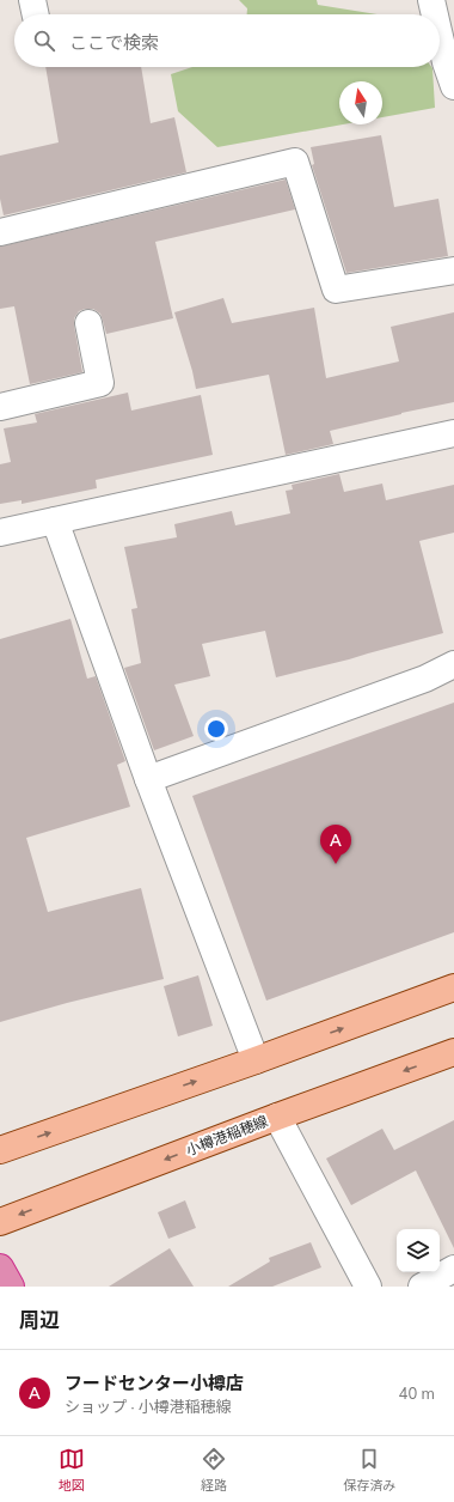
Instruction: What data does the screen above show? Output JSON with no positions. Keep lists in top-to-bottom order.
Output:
{
  "streets": {
    "main road": ["小樽港稲穂線"]
  },
  "north": "top",
  "page": {
    "search": "ここで検索",
    "pins": "A",
    "heading": "周辺",
    "list": [
      {
        "mark": "A",
        "name": "フードセンター小樽店",
        "note": "ショップ · 小樽港稲穂線",
        "value": "40 m"
      }
    ],
    "nav": ["地図", "経路", "保存済み"]
  }
}
